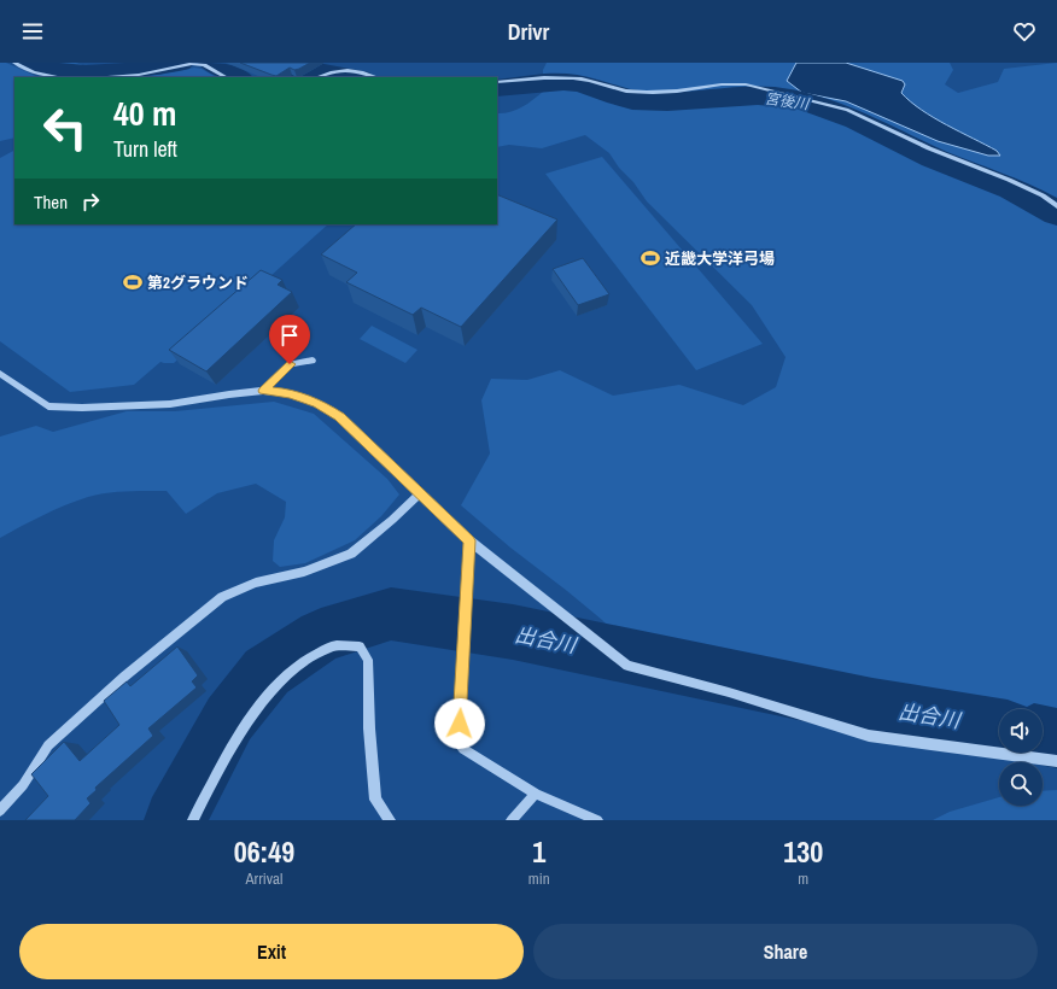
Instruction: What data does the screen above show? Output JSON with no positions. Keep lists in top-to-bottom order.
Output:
{
  "water": ["宮後川", "出合川"],
  "places": {
    "sports": ["近畿大学洋弓場", "第2グラウンド"]
  },
  "page": {
    "header": "Drivr",
    "turn": ["40 m", "Turn left"],
    "then": "Then",
    "eta": [
      "06:49",
      "Arrival",
      "1",
      "min",
      "130",
      "m"
    ],
    "buttons": ["Exit", "Share"]
  }
}
